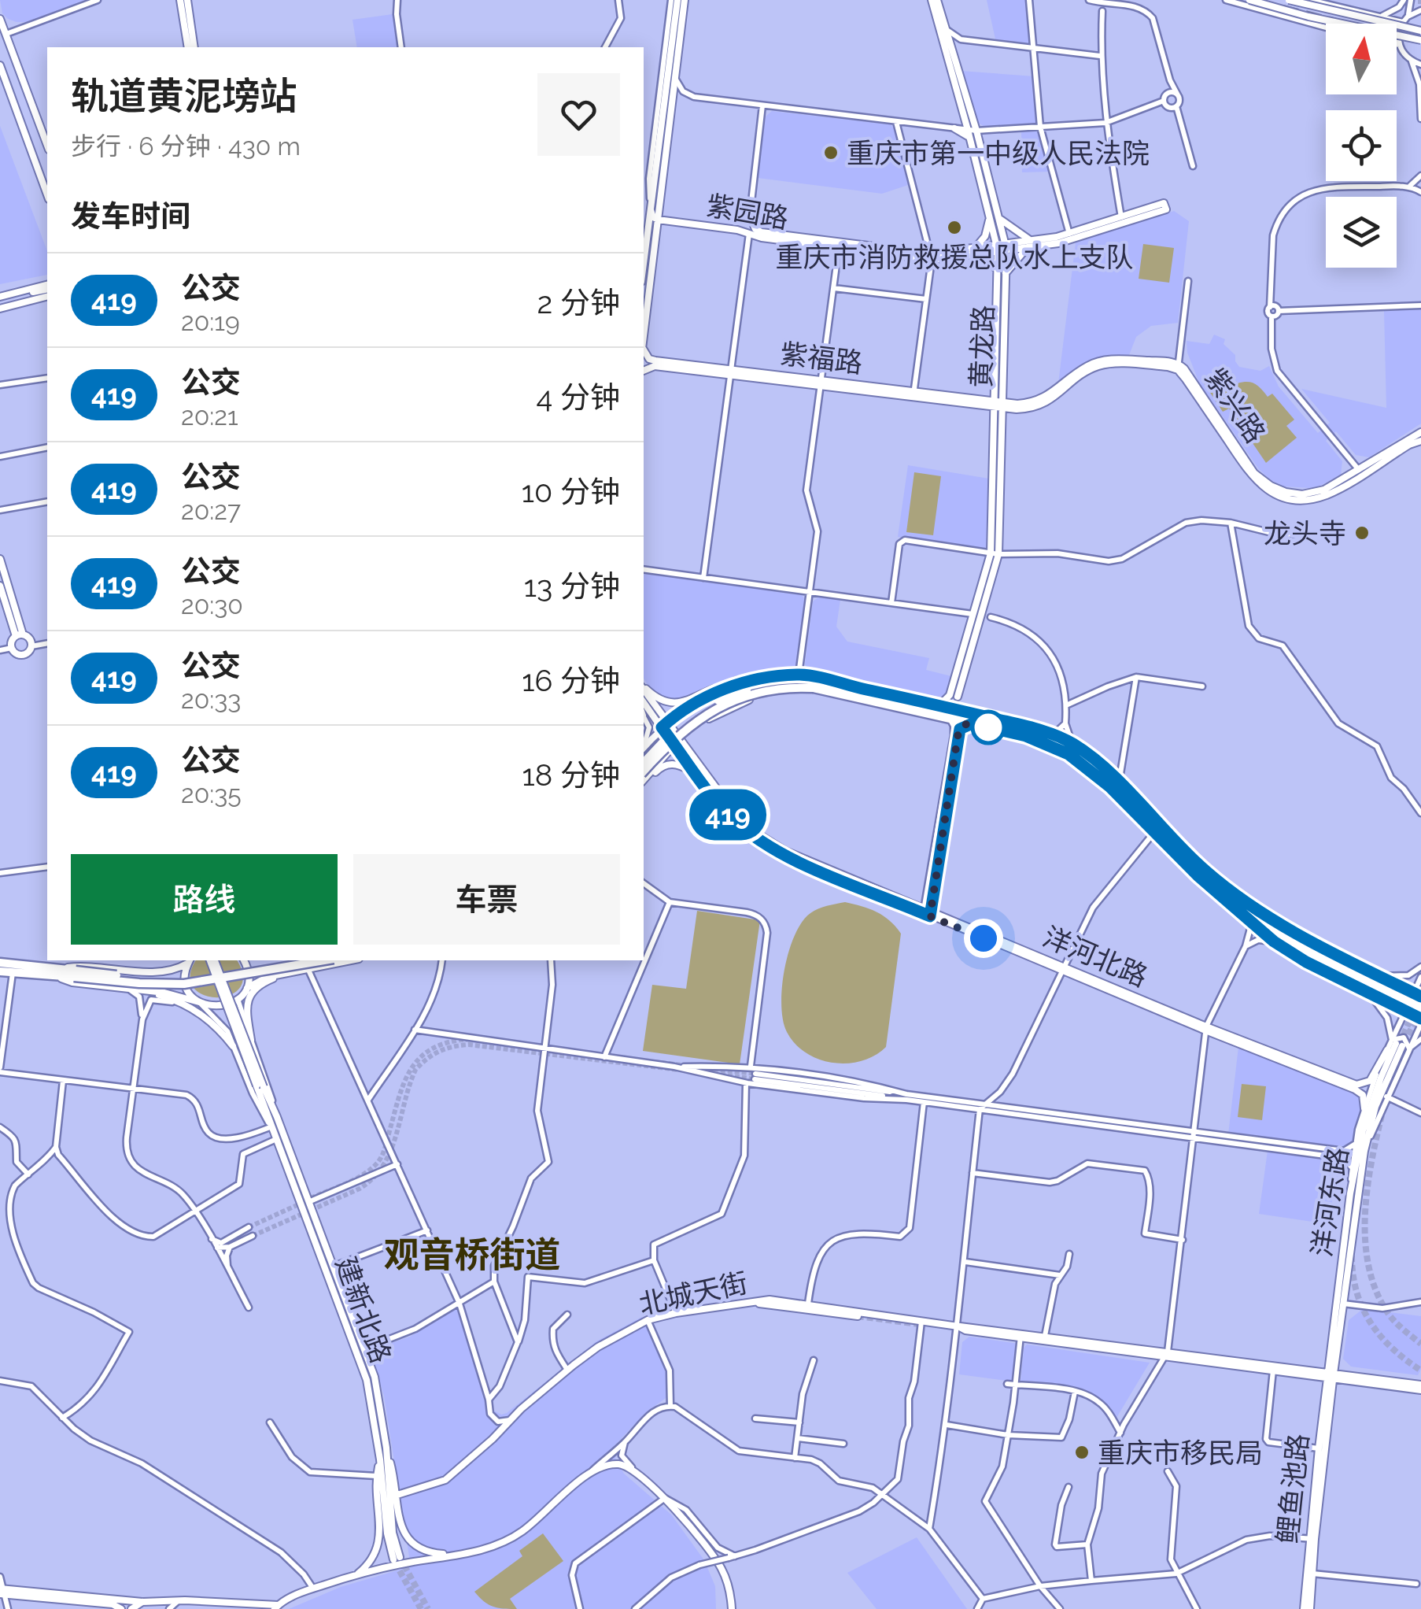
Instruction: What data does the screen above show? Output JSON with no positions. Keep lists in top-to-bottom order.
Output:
{
  "streets": {
    "main road": [
      "紫园路",
      "黄龙路",
      "紫福路",
      "紫兴路",
      "洋河北路",
      "洋河东路",
      "北城天街",
      "建新北路",
      "鲤鱼池路"
    ]
  },
  "crossings": [
    ["紫园路", "黄龙路"],
    ["黄龙路", "紫福路"],
    ["黄龙路", "紫兴路"],
    ["紫福路", "紫兴路"],
    ["洋河东路", "北城天街"],
    ["洋河东路", "鲤鱼池路"],
    ["北城天街", "鲤鱼池路"]
  ],
  "districts": ["观音桥街道"],
  "places": [
    "重庆市第一中级人民法院",
    "重庆市消防救援总队水上支队",
    "龙头寺",
    "重庆市移民局"
  ],
  "lines": ["bus line 419"],
  "north": "top",
  "page": {
    "on_map": "419",
    "heading": [
      ["轨道黄泥塝站", "步行 · 6 分钟 · 430 m"],
      "发车时间"
    ],
    "list": [
      {
        "mark": "419",
        "name": "公交",
        "note": "20:19",
        "value": "2 分钟"
      },
      {
        "mark": "419",
        "name": "公交",
        "note": "20:21",
        "value": "4 分钟"
      },
      {
        "mark": "419",
        "name": "公交",
        "note": "20:27",
        "value": "10 分钟"
      },
      {
        "mark": "419",
        "name": "公交",
        "note": "20:30",
        "value": "13 分钟"
      },
      {
        "mark": "419",
        "name": "公交",
        "note": "20:33",
        "value": "16 分钟"
      },
      {
        "mark": "419",
        "name": "公交",
        "note": "20:35",
        "value": "18 分钟"
      }
    ],
    "buttons": ["路线", "车票"]
  }
}
